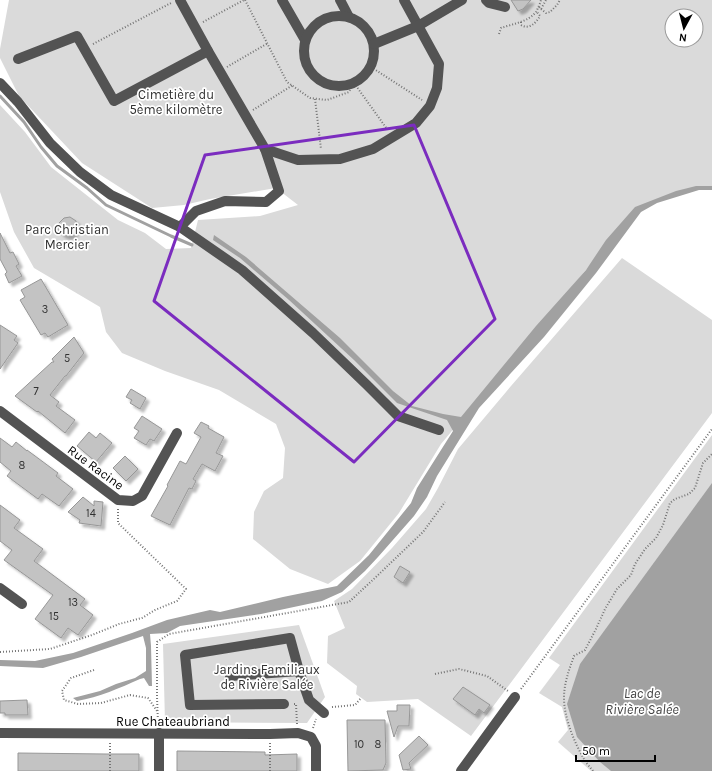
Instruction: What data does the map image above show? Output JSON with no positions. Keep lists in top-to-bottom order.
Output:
{
  "streets": {
    "street": ["Rue Racine", "Rue Chateaubriand"]
  },
  "water": ["Lac de Rivière Salée"],
  "parks": ["Cimetière du 5ème kilomètre", "Parc Christian Mercier", "Jardins Familiaux de Rivière Salée"],
  "house_numbers": [
    "3",
    "5",
    "7",
    "8",
    "14",
    "13",
    "15",
    "10",
    "8"
  ],
  "scale_bar": "50 m",
  "north": "bottom"
}
